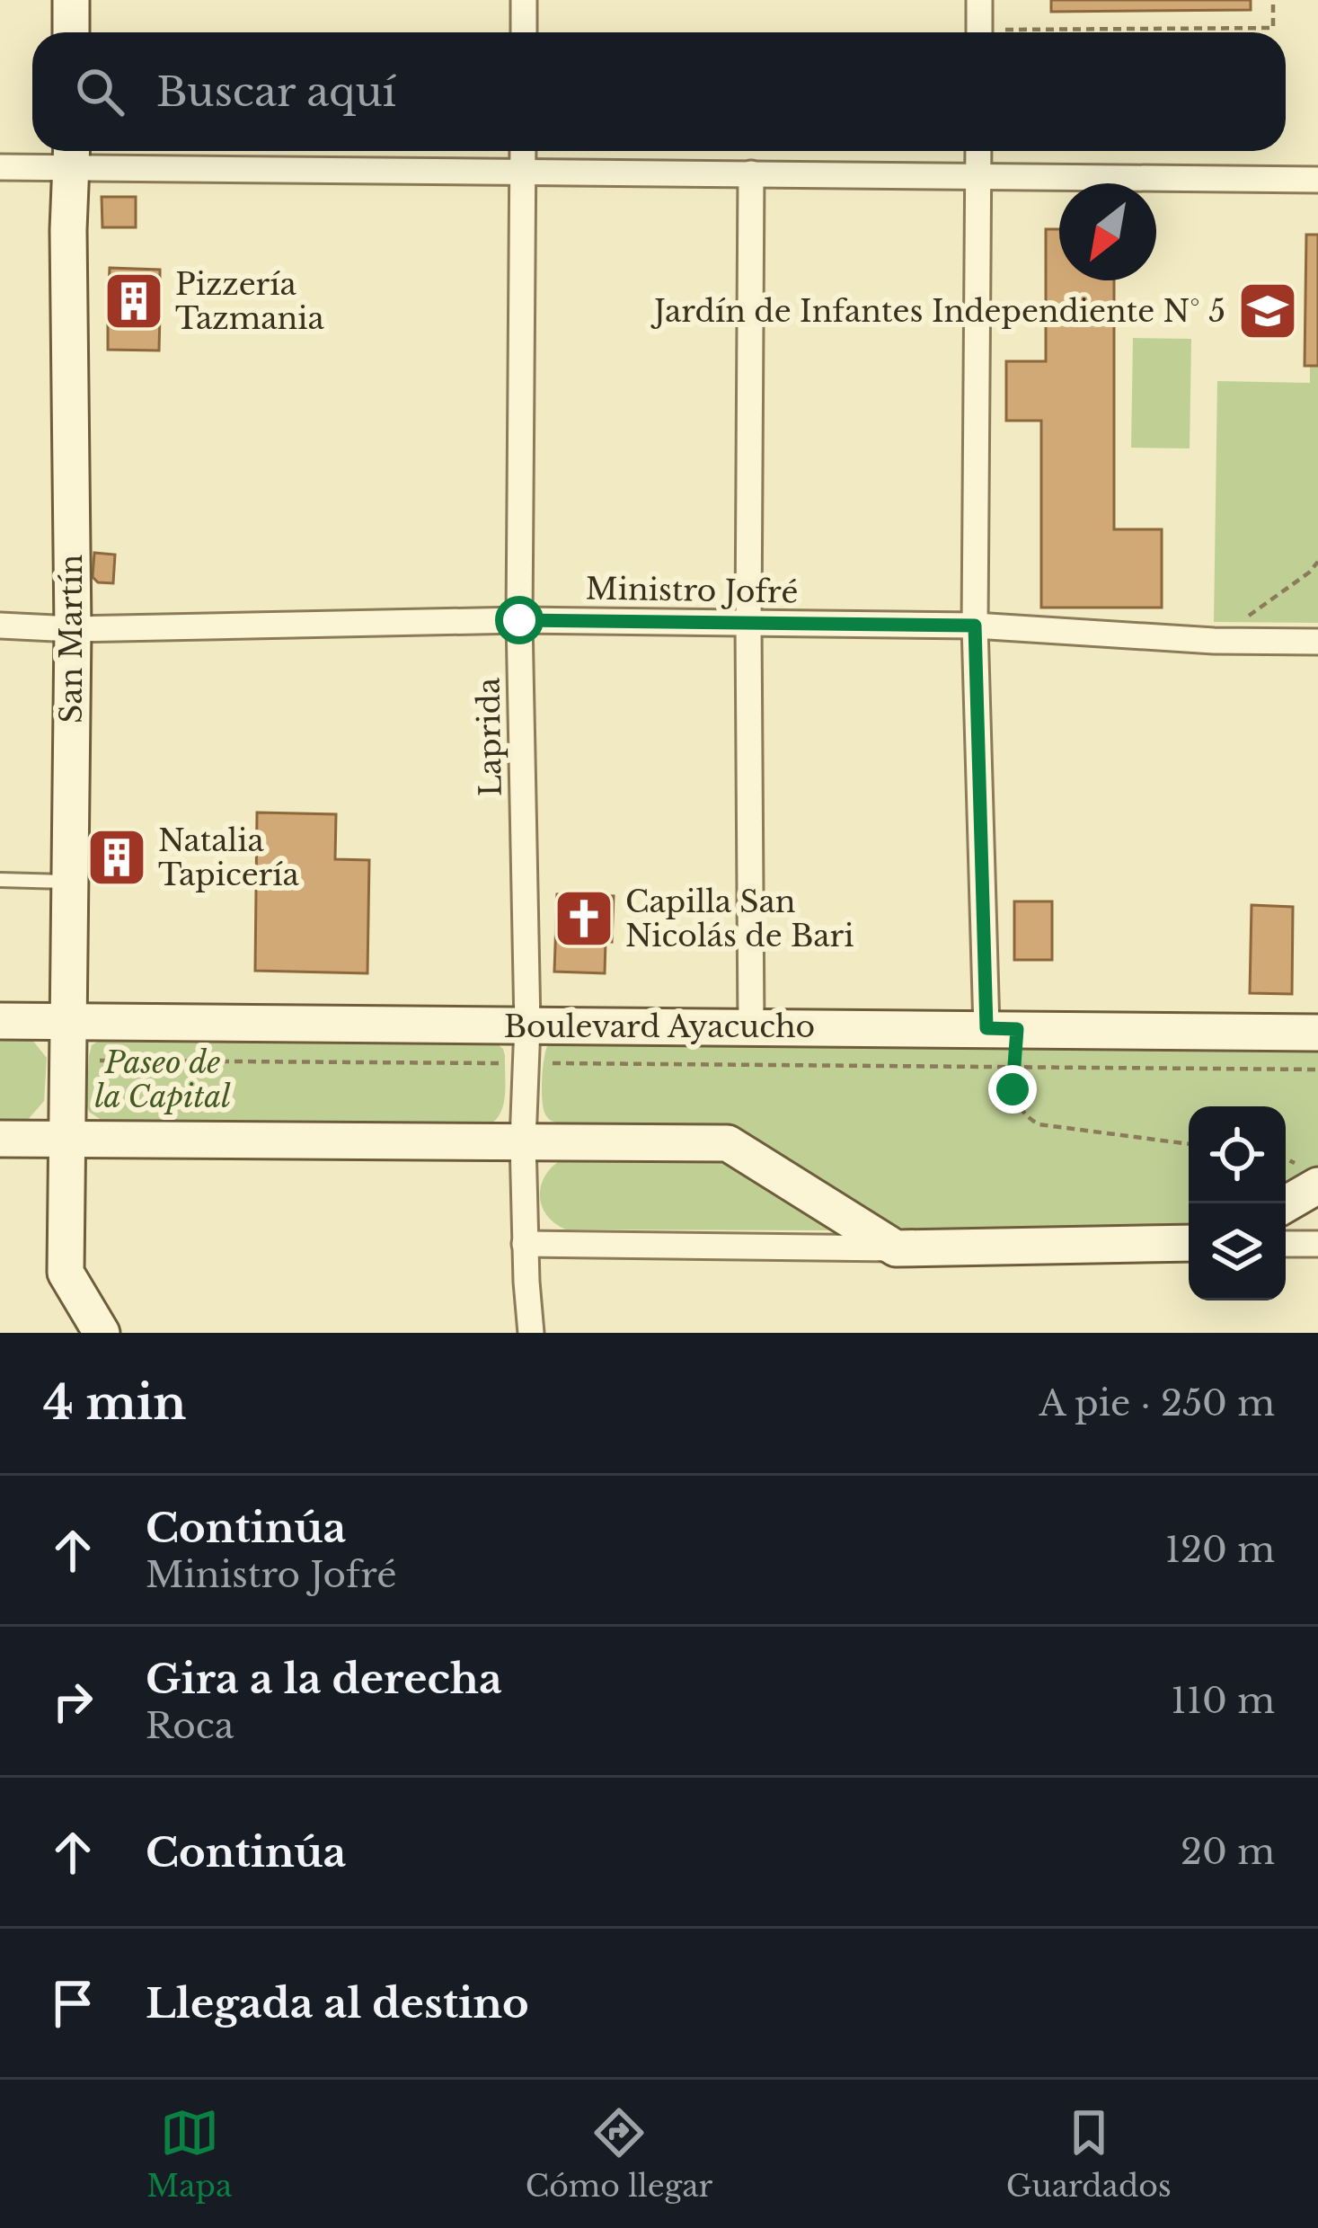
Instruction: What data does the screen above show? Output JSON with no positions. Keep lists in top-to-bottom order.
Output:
{
  "streets": {
    "main road": ["San Martín", "Boulevard Ayacucho"],
    "street": ["Ministro Jofré", "Laprida"]
  },
  "crossings": [
    ["Ministro Jofré", "San Martín"],
    ["Ministro Jofré", "Laprida"],
    ["San Martín", "Boulevard Ayacucho"],
    ["Laprida", "Boulevard Ayacucho"]
  ],
  "parks": ["Paseo de la Capital"],
  "places": {
    "building": ["Pizzería Tazmania", "Natalia Tapicería"],
    "school or university": ["Jardín de Infantes Independiente N° 5"],
    "church": ["Capilla San Nicolás de Bari"]
  },
  "north": "bottom left",
  "page": {
    "search": "Buscar aquí",
    "heading": ["4 min", "A pie · 250 m"],
    "list": [
      ["Continúa", "Ministro Jofré", "120 m"],
      ["Gira a la derecha", "Roca", "110 m"],
      ["Continúa", "20 m"],
      "Llegada al destino"
    ],
    "nav": ["Mapa", "Cómo llegar", "Guardados"]
  }
}
